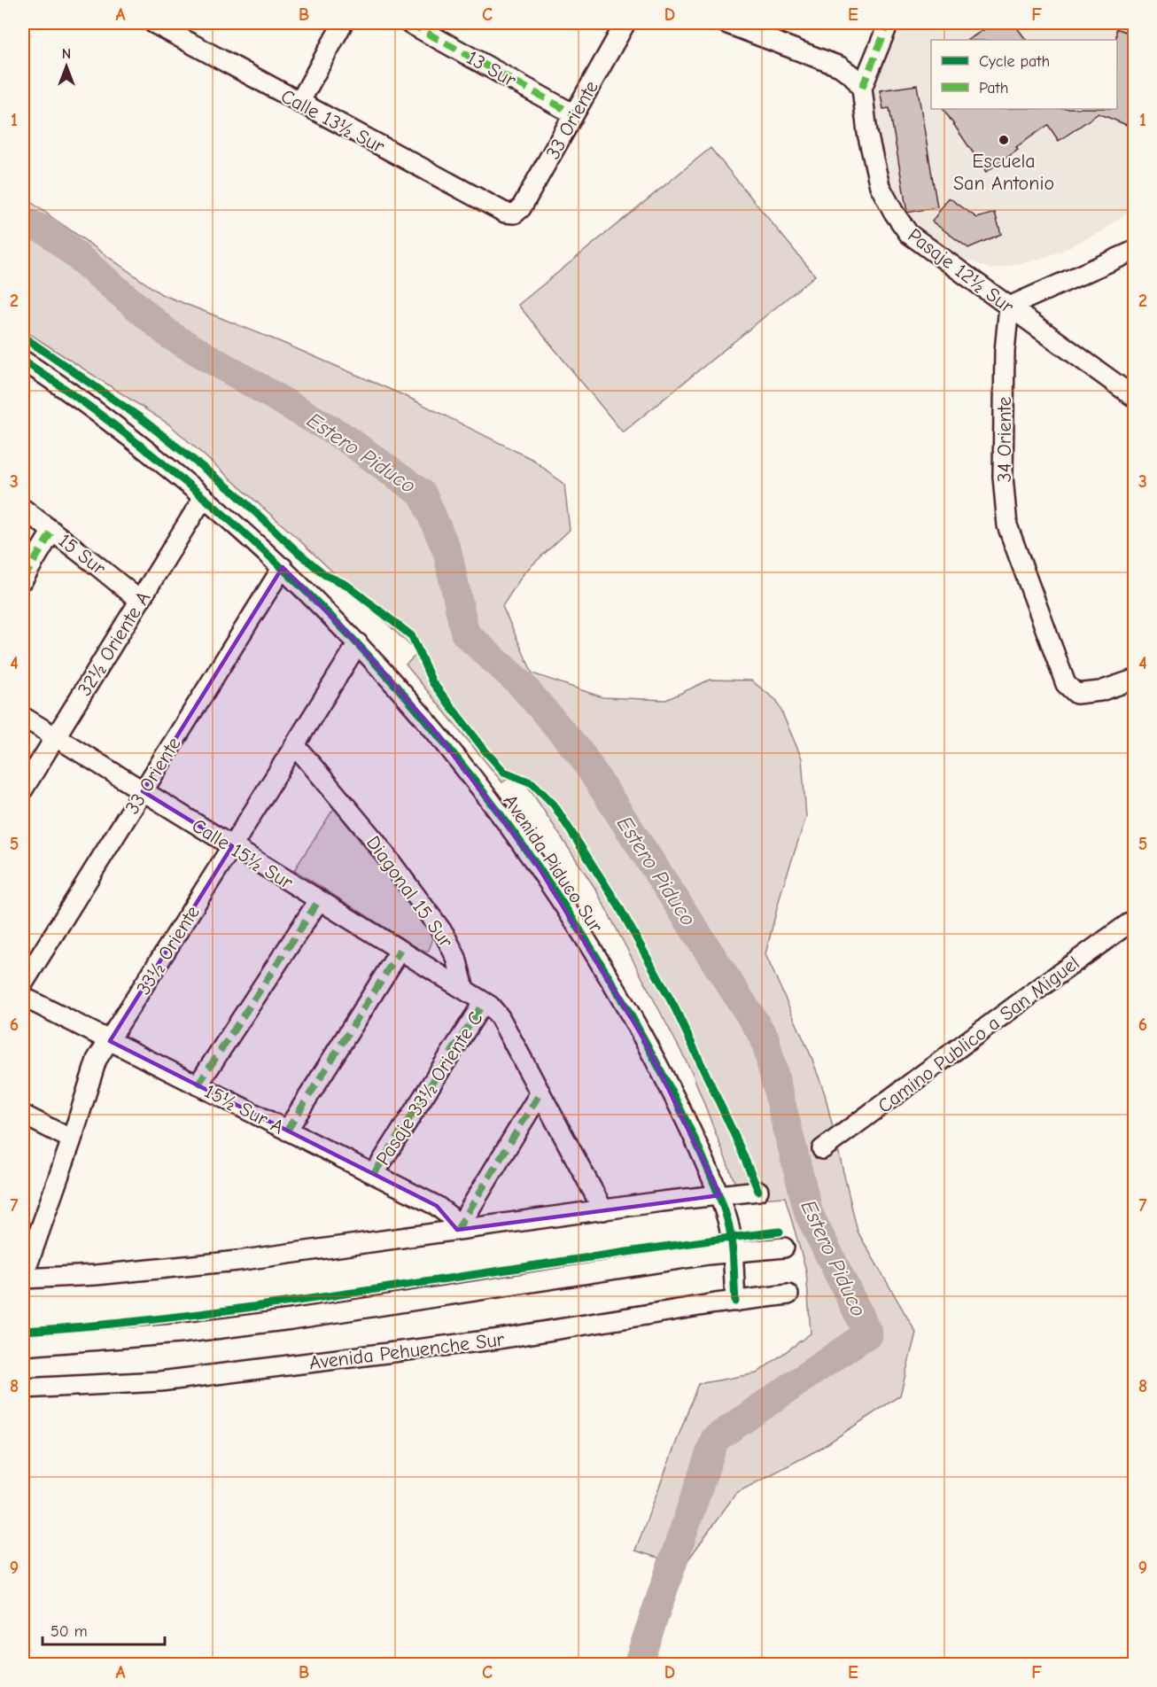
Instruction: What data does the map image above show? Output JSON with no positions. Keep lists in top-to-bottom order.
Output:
{
  "streets": {
    "street": [
      "13 Sur",
      "33 Oriente",
      "Calle 13½ Sur",
      "Pasaje 12½ Sur",
      "34 Oriente",
      "15 Sur",
      "32½ Oriente A",
      "Calle 15½ Sur",
      "Avenida Piduco Sur",
      "Diagonal 15 Sur",
      "33½ Oriente",
      "Camino Publico a San Miguel",
      "Pasaje 33½ Oriente C",
      "15½ Sur A",
      "Avenida Pehuenche Sur"
    ]
  },
  "crossings": [
    ["13 Sur", "33 Oriente"],
    ["33 Oriente", "Calle 13½ Sur"],
    ["33 Oriente", "Calle 15½ Sur"],
    ["33 Oriente", "Avenida Piduco Sur"],
    ["Pasaje 12½ Sur", "34 Oriente"],
    ["15 Sur", "32½ Oriente A"],
    ["32½ Oriente A", "Calle 15½ Sur"],
    ["32½ Oriente A", "Avenida Piduco Sur"],
    ["Calle 15½ Sur", "Diagonal 15 Sur"],
    ["Calle 15½ Sur", "33½ Oriente"],
    ["Avenida Piduco Sur", "33½ Oriente"],
    ["Avenida Piduco Sur", "Avenida Pehuenche Sur"],
    ["Diagonal 15 Sur", "33½ Oriente"],
    ["33½ Oriente", "15½ Sur A"],
    ["Pasaje 33½ Oriente C", "15½ Sur A"]
  ],
  "water": ["Estero Piduco"],
  "places": ["Escuela San Antonio"],
  "legend": ["Cycle path", "Path"],
  "scale_bar": "50 m",
  "north": "top",
  "grid": {
    "columns": [
      "A",
      "B",
      "C",
      "D",
      "E",
      "F"
    ],
    "rows": [
      "1",
      "2",
      "3",
      "4",
      "5",
      "6",
      "7",
      "8",
      "9"
    ]
  }
}
